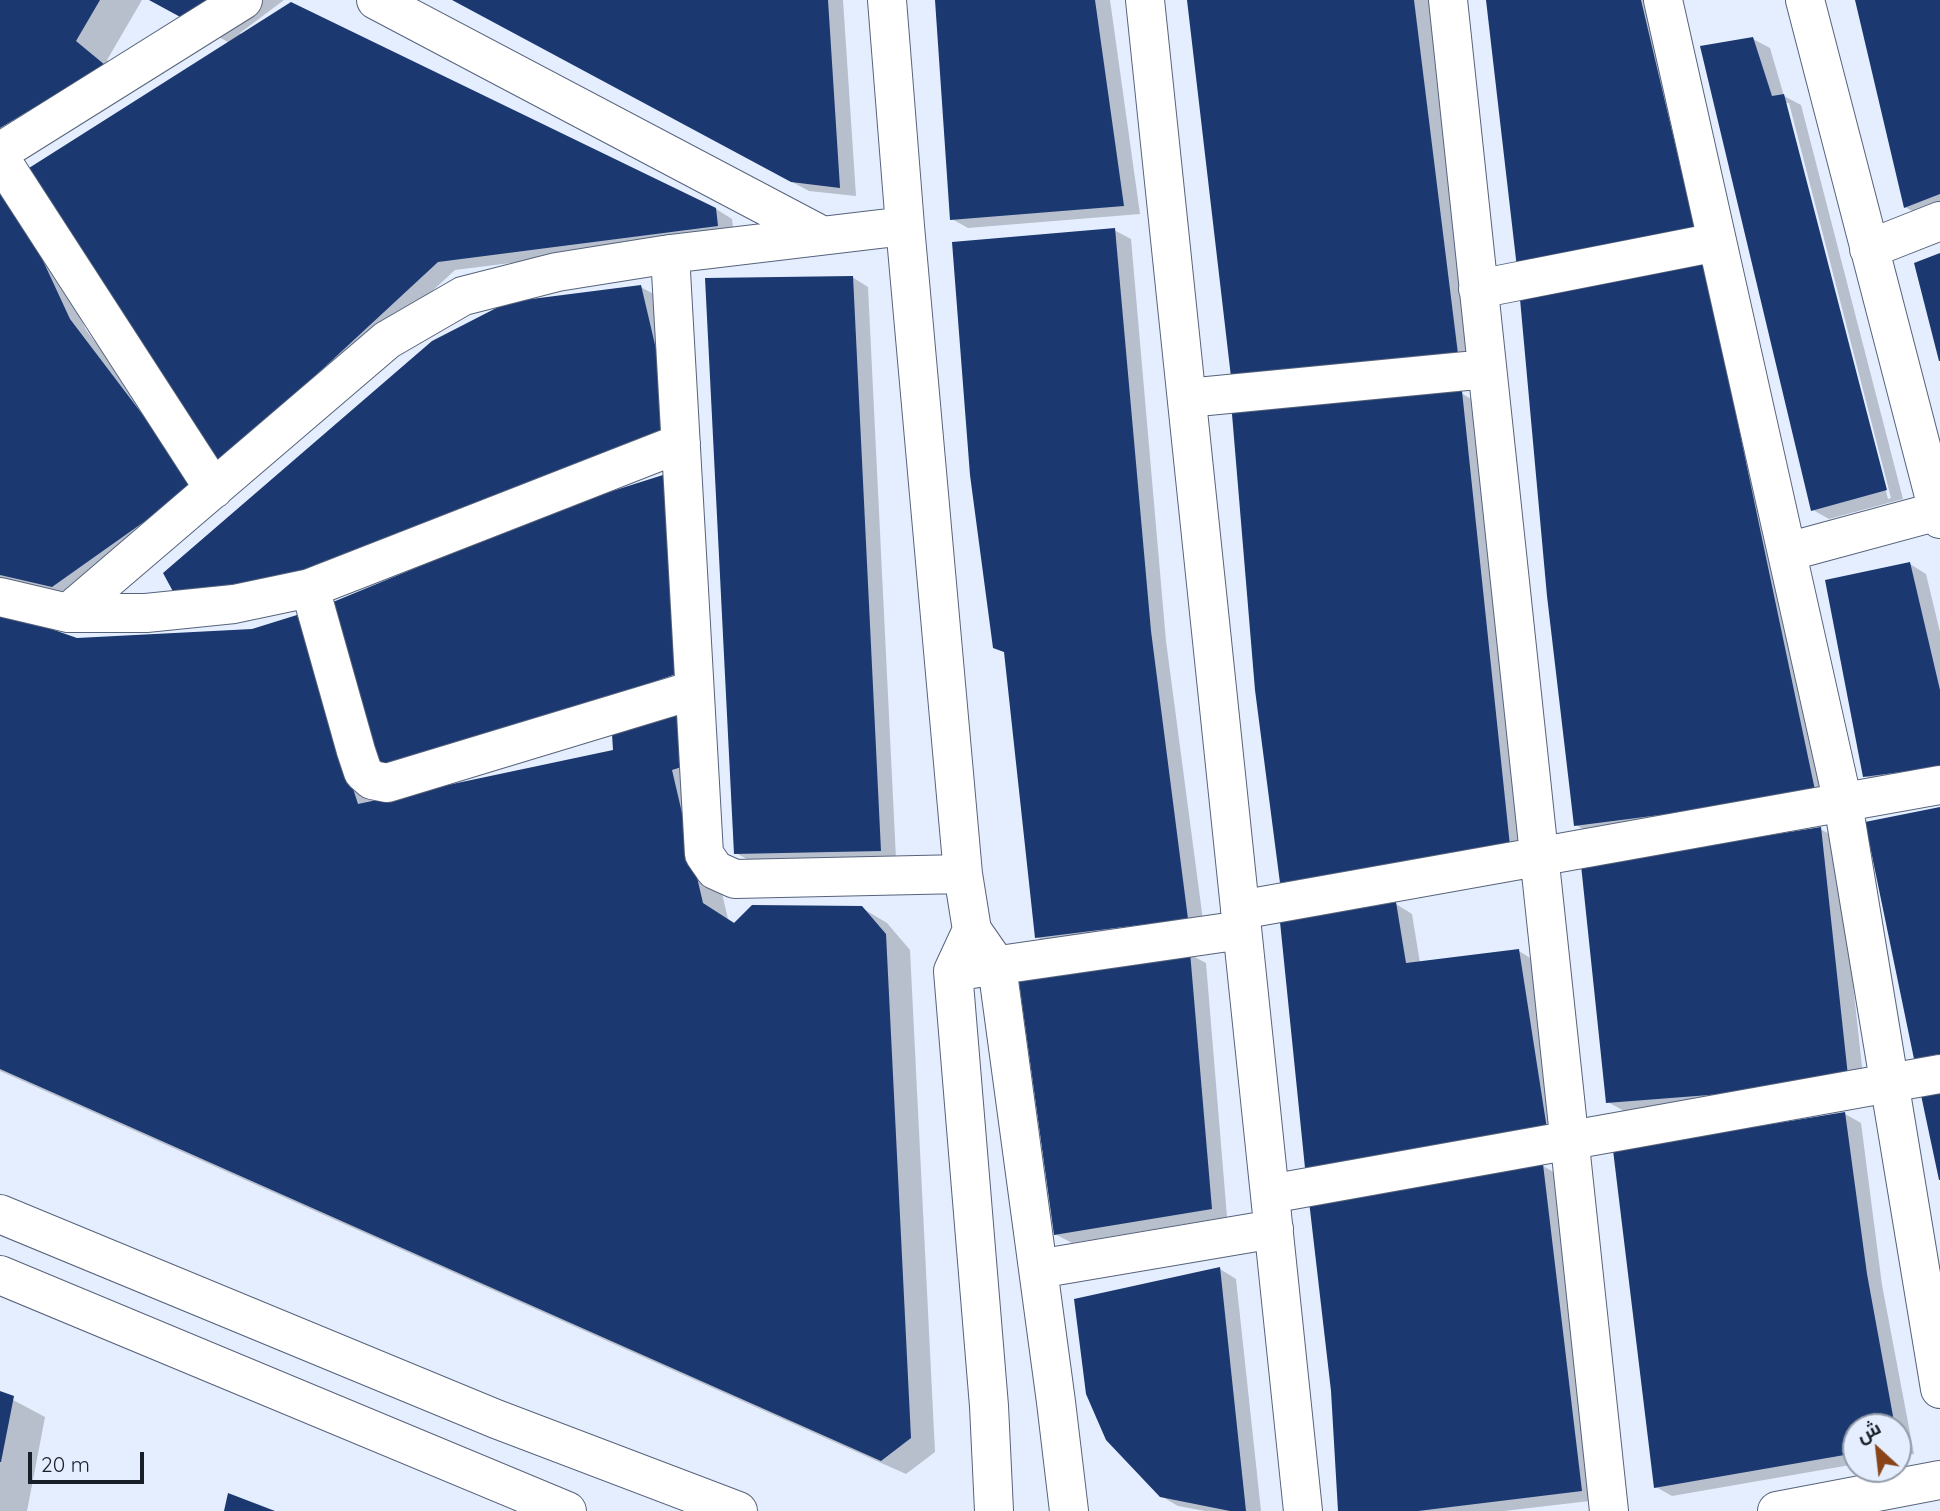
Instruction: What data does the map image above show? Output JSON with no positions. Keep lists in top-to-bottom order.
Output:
{
  "scale_bar": "20 m",
  "north": "top left"
}
